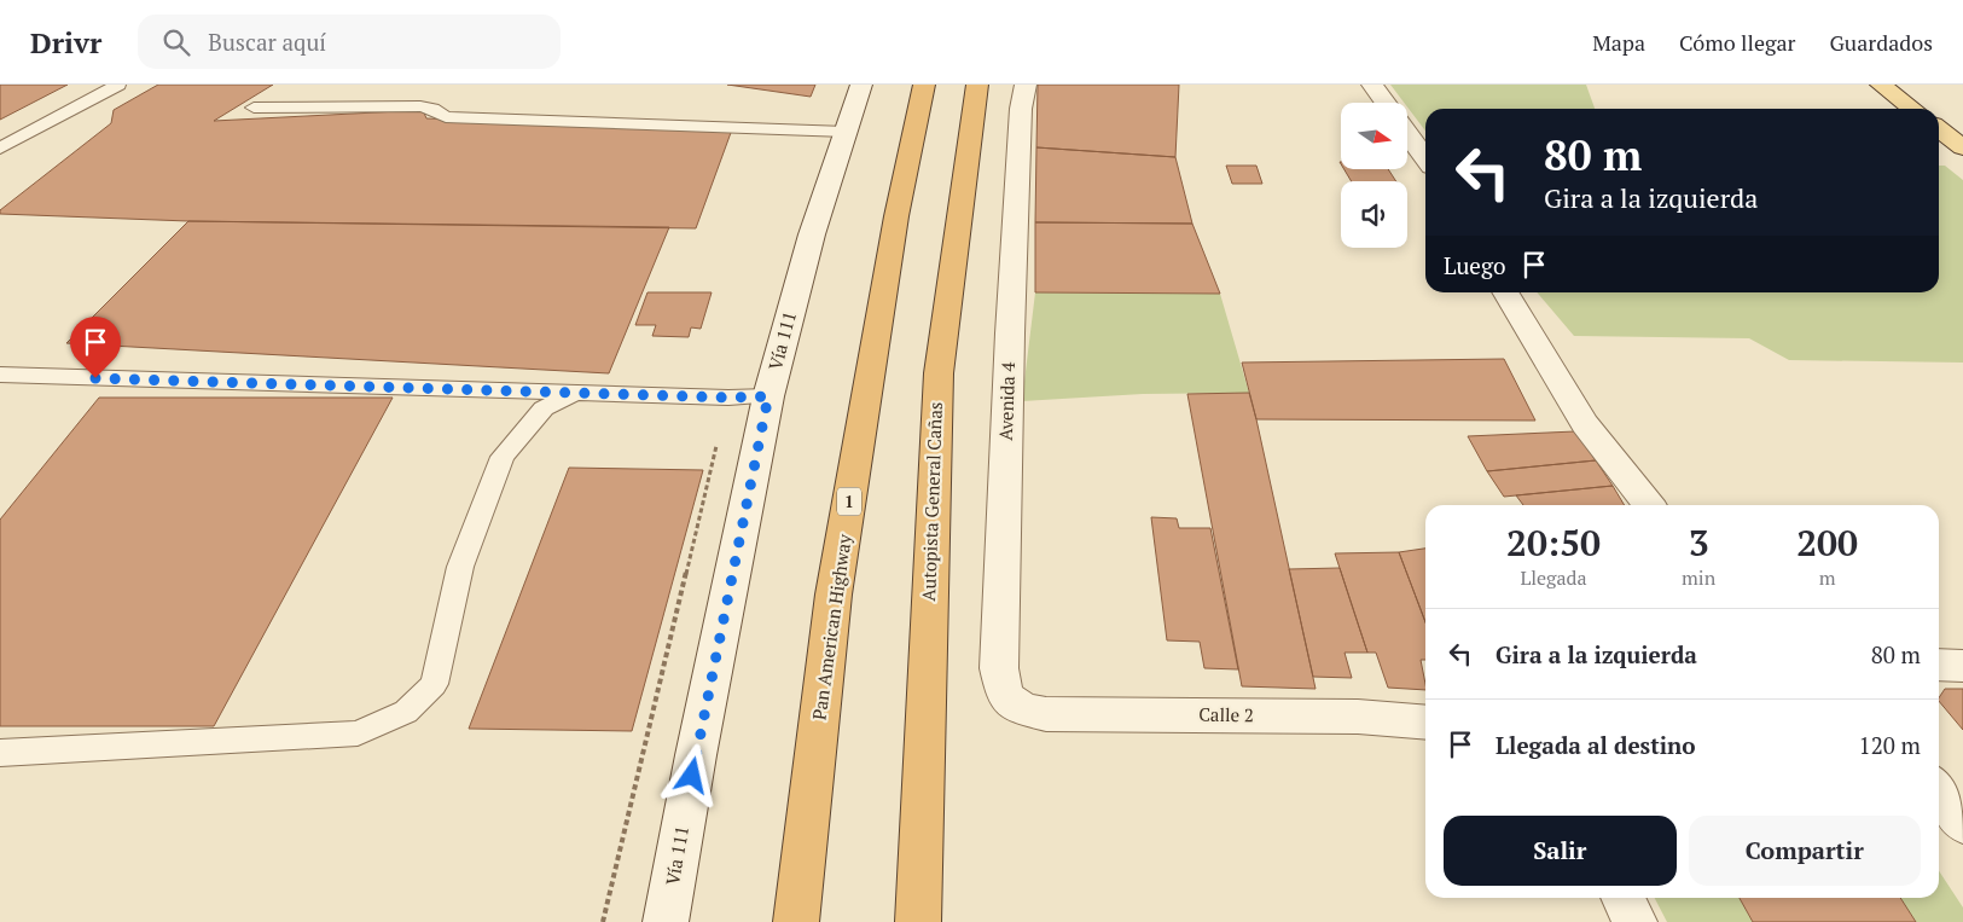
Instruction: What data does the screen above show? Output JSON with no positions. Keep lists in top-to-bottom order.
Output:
{
  "streets": {
    "highway": ["1", "Autopista General Cañas", "Pan American Highway"],
    "street": ["Vía 111", "Avenida 4", "Calle 2"]
  },
  "crossings": [
    ["Avenida 4", "Calle 2"]
  ],
  "north": "right",
  "page": {
    "header": "Drivr",
    "search": "Buscar aquí",
    "nav": ["Mapa", "Cómo llegar", "Guardados"],
    "turn": ["80 m", "Gira a la izquierda"],
    "then": "Luego",
    "eta": [
      "20:50",
      "Llegada",
      "3",
      "min",
      "200",
      "m"
    ],
    "list": [
      {
        "name": "Gira a la izquierda",
        "value": "80 m"
      },
      {
        "name": "Llegada al destino",
        "value": "120 m"
      }
    ],
    "buttons": ["Salir", "Compartir"]
  }
}
